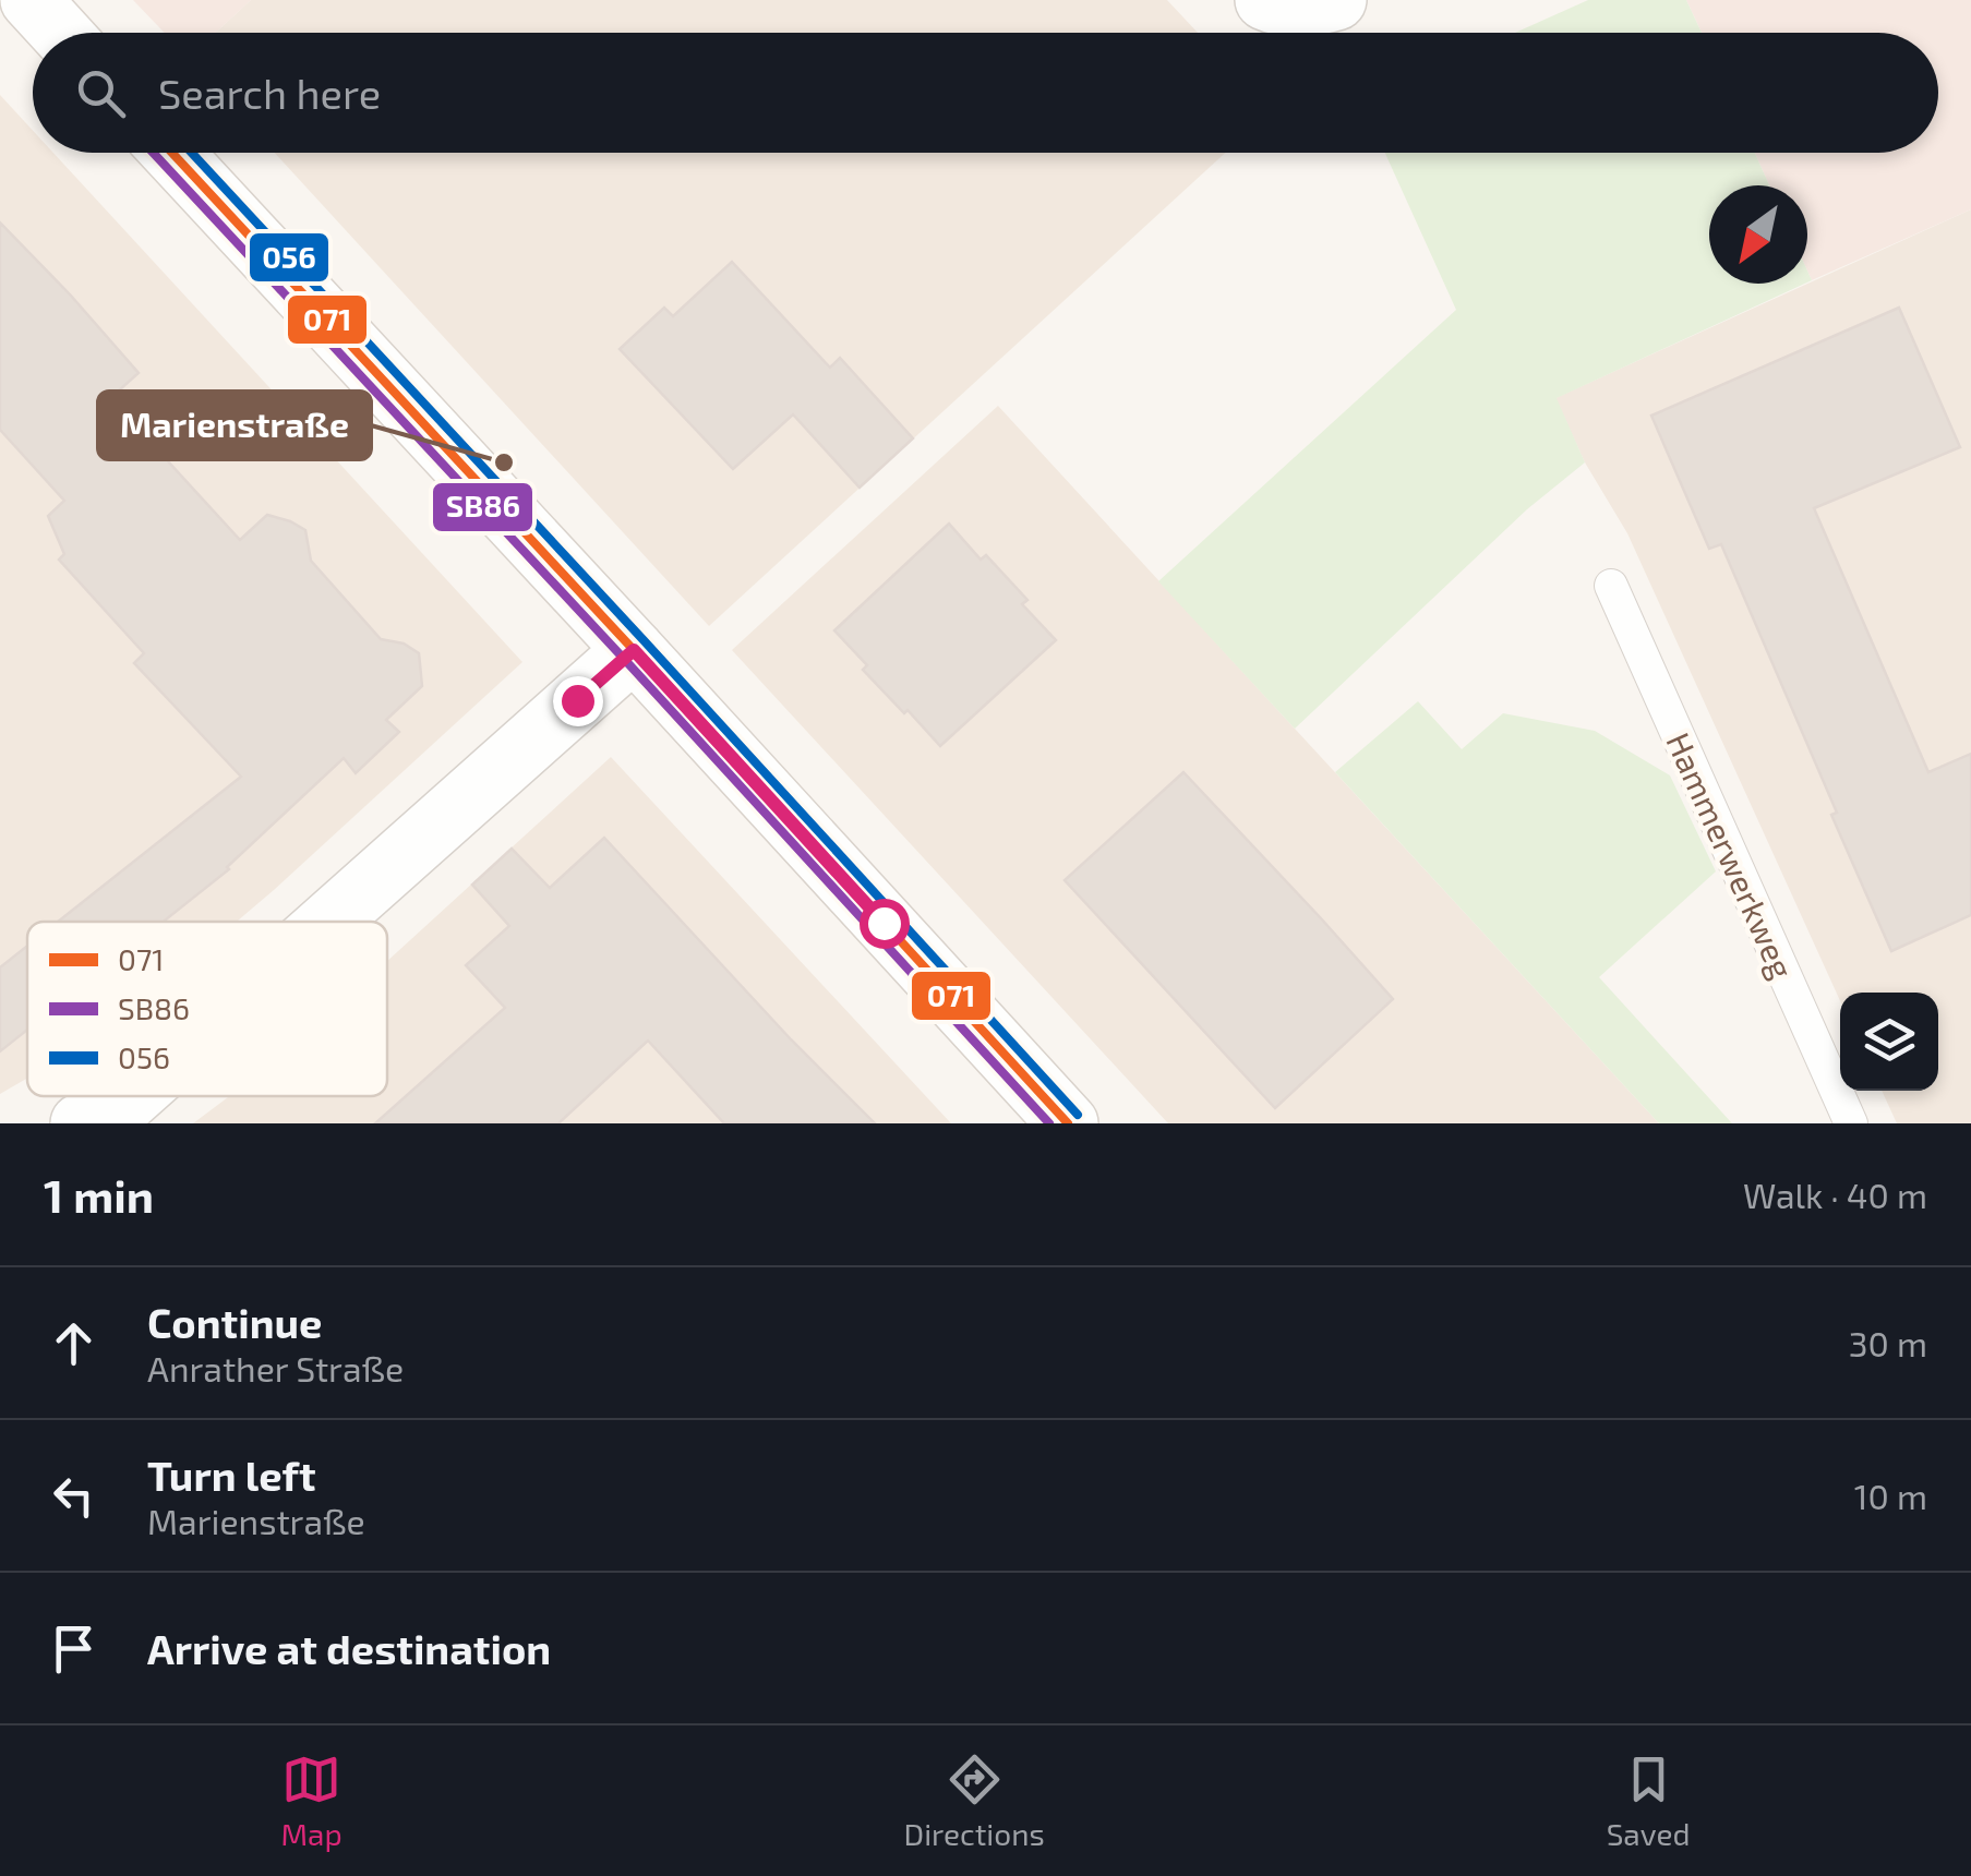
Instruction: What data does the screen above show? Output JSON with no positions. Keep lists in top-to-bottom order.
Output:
{
  "streets": {
    "lane": ["Hammerwerkweg"]
  },
  "places": ["Marienstraße"],
  "lines": ["transit line 071", "transit line SB86", "transit line 056"],
  "legend": ["071", "SB86", "056"],
  "north": "bottom left",
  "page": {
    "search": "Search here",
    "heading": ["1 min", "Walk · 40 m"],
    "list": [
      ["Continue", "Anrather Straße", "30 m"],
      ["Turn left", "Marienstraße", "10 m"],
      "Arrive at destination"
    ],
    "nav": ["Map", "Directions", "Saved"]
  }
}
